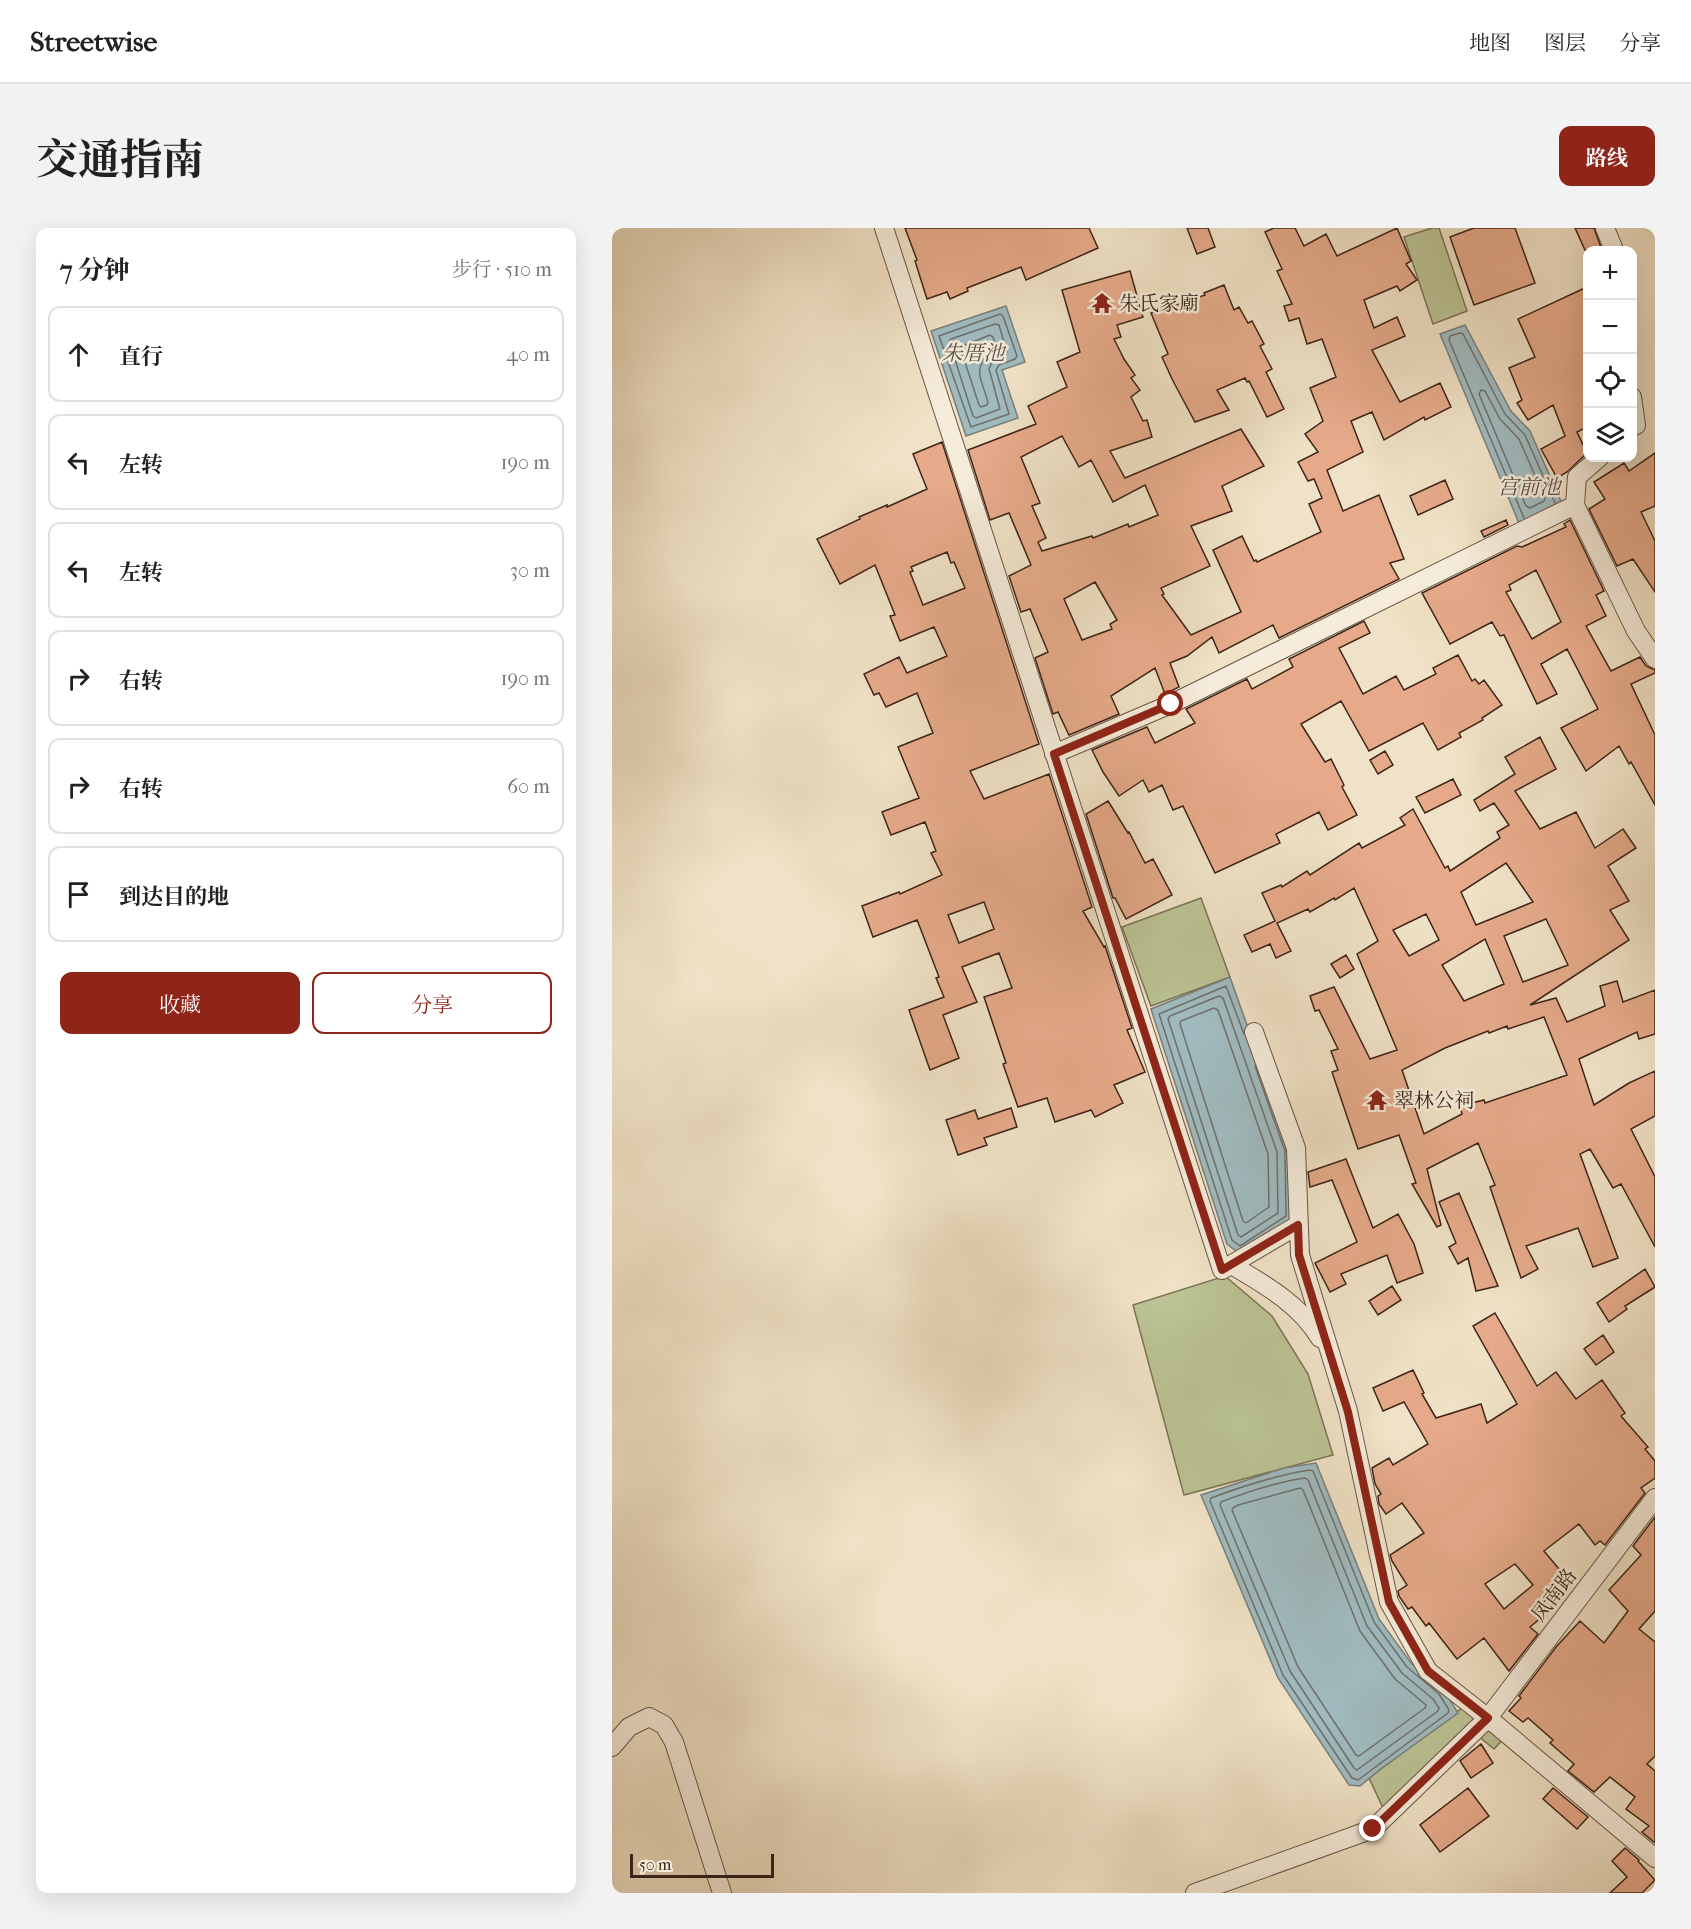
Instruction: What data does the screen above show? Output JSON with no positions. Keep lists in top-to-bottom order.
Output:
{
  "streets": {
    "street": ["凤南路"]
  },
  "water": ["朱厝池", "宫前池"],
  "places": {
    "temple": ["朱氏家廟", "翠林公祠"]
  },
  "scale_bar": "50 m",
  "page": {
    "header": "Streetwise",
    "nav": ["地图", "图层", "分享"],
    "title": "交通指南",
    "buttons": [
      "路线",
      ["收藏", "分享"]
    ],
    "heading": ["7 分钟", "步行 · 510 m"],
    "map_buttons": ["+", "−"],
    "list": [
      ["直行", "40 m"],
      ["左转", "190 m"],
      ["左转", "30 m"],
      ["右转", "190 m"],
      ["右转", "60 m"],
      "到达目的地"
    ],
    "scale": "50 m"
  }
}
